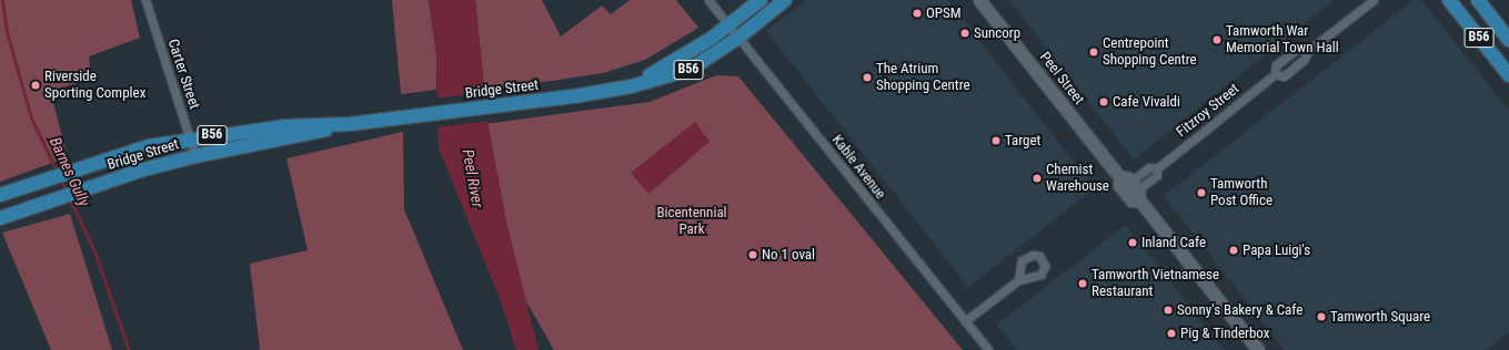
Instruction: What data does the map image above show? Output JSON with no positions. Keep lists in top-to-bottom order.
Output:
{
  "streets": {
    "main road": ["B56", "Peel Street", "Bridge Street"],
    "street": ["Carter Street", "Fitzroy Street", "Kable Avenue"]
  },
  "crossings": [
    ["B56", "Bridge Street"],
    ["B56", "Kable Avenue"],
    ["Carter Street", "Bridge Street"],
    ["Peel Street", "Fitzroy Street"],
    ["Bridge Street", "Kable Avenue"]
  ],
  "water": ["Barnes Gully", "Peel River"],
  "parks": ["Bicentennial Park"],
  "places": [
    "OPSM",
    "Suncorp",
    "Tamworth War Memorial Town Hall",
    "Centrepoint Shopping Centre",
    "The Atrium Shopping Centre",
    "Riverside Sporting Complex",
    "Cafe Vivaldi",
    "Target",
    "Chemist Warehouse",
    "Tamworth Post Office",
    "Inland Cafe",
    "Papa Luigi's",
    "No 1 oval",
    "Tamworth Vietnamese Restaurant",
    "Sonny's Bakery & Cafe",
    "Tamworth Square",
    "Pig & Tinderbox"
  ]
}
